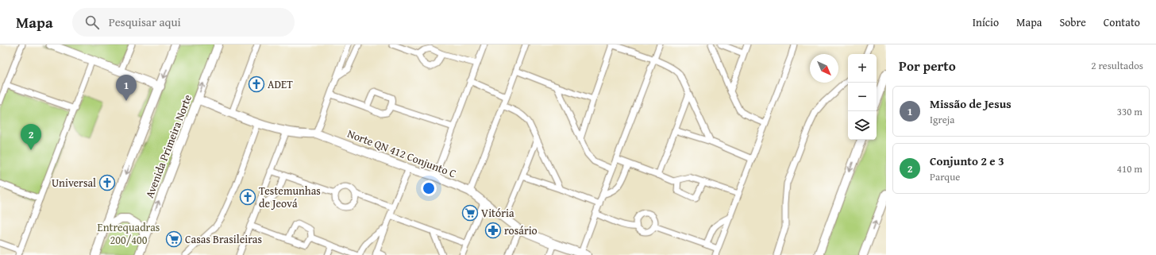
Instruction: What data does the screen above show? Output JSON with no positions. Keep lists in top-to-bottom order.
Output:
{
  "streets": {
    "main road": ["Avenida Primeira Norte", "Norte QN 412 Conjunto C"]
  },
  "crossings": [
    ["Avenida Primeira Norte", "Norte QN 412 Conjunto C"]
  ],
  "parks": ["Entrequadras 200/400"],
  "places": {
    "church": ["ADET", "Universal", "Testemunhas de Jeová"],
    "supermarket": ["Vitória", "Casas Brasileiras"],
    "pharmacy": ["rosário"]
  },
  "north": "bottom right",
  "page": {
    "header": "Mapa",
    "search": "Pesquisar aqui",
    "nav": [
      "Início",
      "Mapa",
      "Sobre",
      "Contato"
    ],
    "heading": ["Por perto", "2 resultados"],
    "map_buttons": ["+", "−"],
    "pins": ["1", "2"],
    "list": [
      {
        "mark": "1",
        "name": "Missão de Jesus",
        "note": "Igreja",
        "value": "330 m"
      },
      {
        "mark": "2",
        "name": "Conjunto 2 e 3",
        "note": "Parque",
        "value": "410 m"
      }
    ]
  }
}
